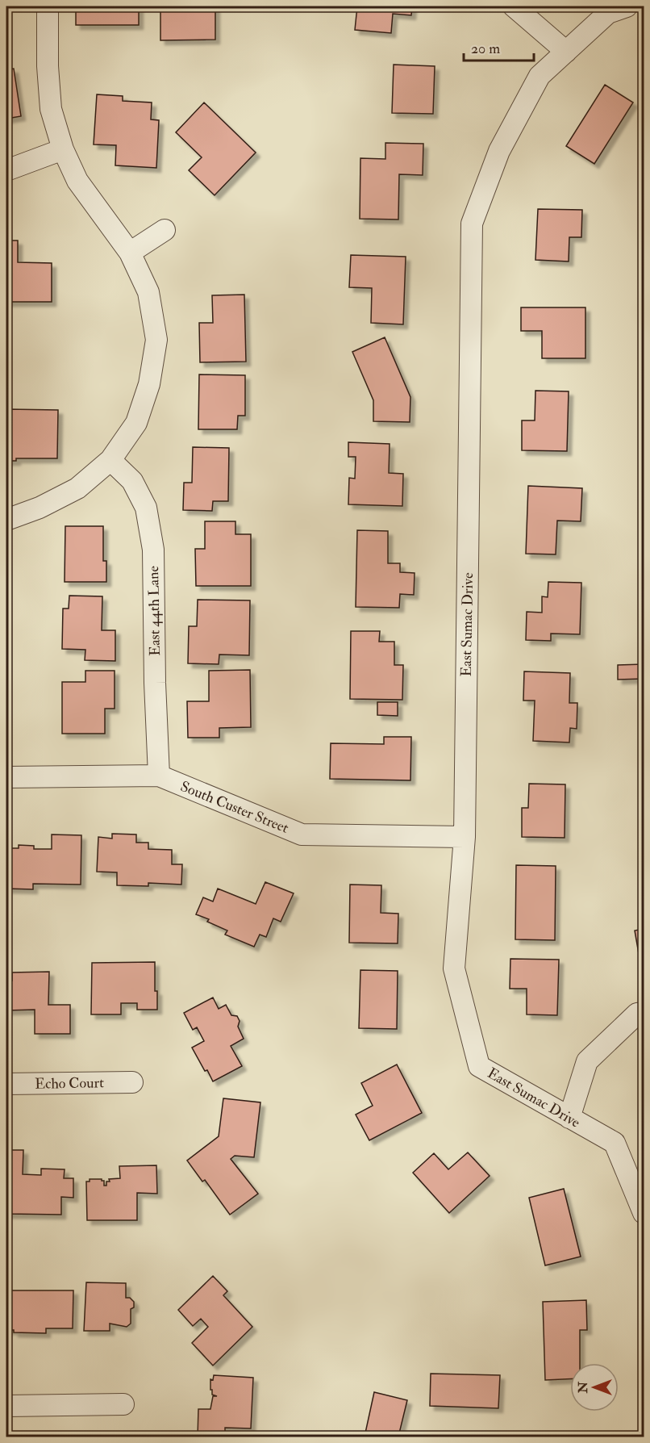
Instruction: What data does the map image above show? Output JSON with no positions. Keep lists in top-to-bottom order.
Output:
{
  "streets": {
    "street": [
      "East 44th Lane",
      "East Sumac Drive",
      "South Custer Street",
      "Echo Court"
    ]
  },
  "crossings": [
    ["East 44th Lane", "South Custer Street"],
    ["East Sumac Drive", "South Custer Street"]
  ],
  "scale_bar": "20 m",
  "north": "left"
}
